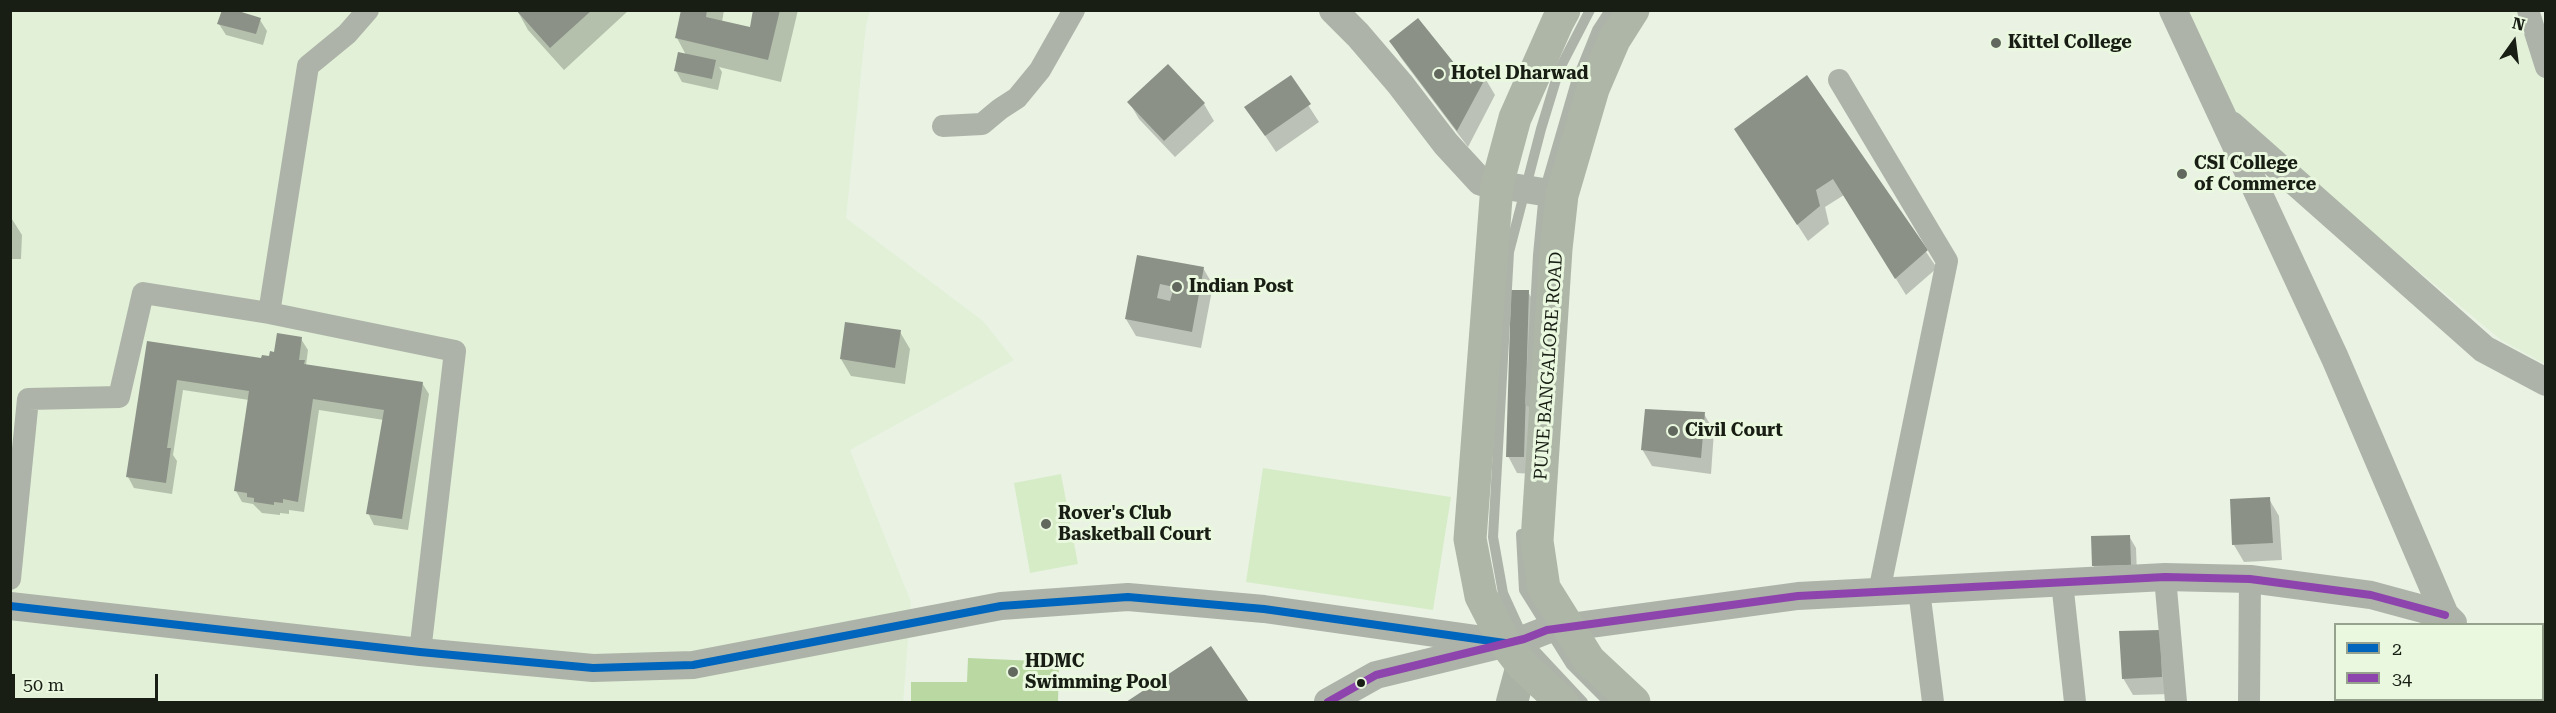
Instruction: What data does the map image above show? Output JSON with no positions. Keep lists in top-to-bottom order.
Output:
{
  "streets": {
    "main road": ["PUNE BANGALORE ROAD"]
  },
  "places": [
    "Kittel College",
    "Hotel Dharwad",
    "CSI College of Commerce",
    "Indian Post",
    "Civil Court",
    "Rover's Club Basketball Court",
    "HDMC Swimming Pool"
  ],
  "lines": ["transit line 34", "transit line 2"],
  "legend": ["2", "34"],
  "scale_bar": "50 m",
  "north": "top"
}
